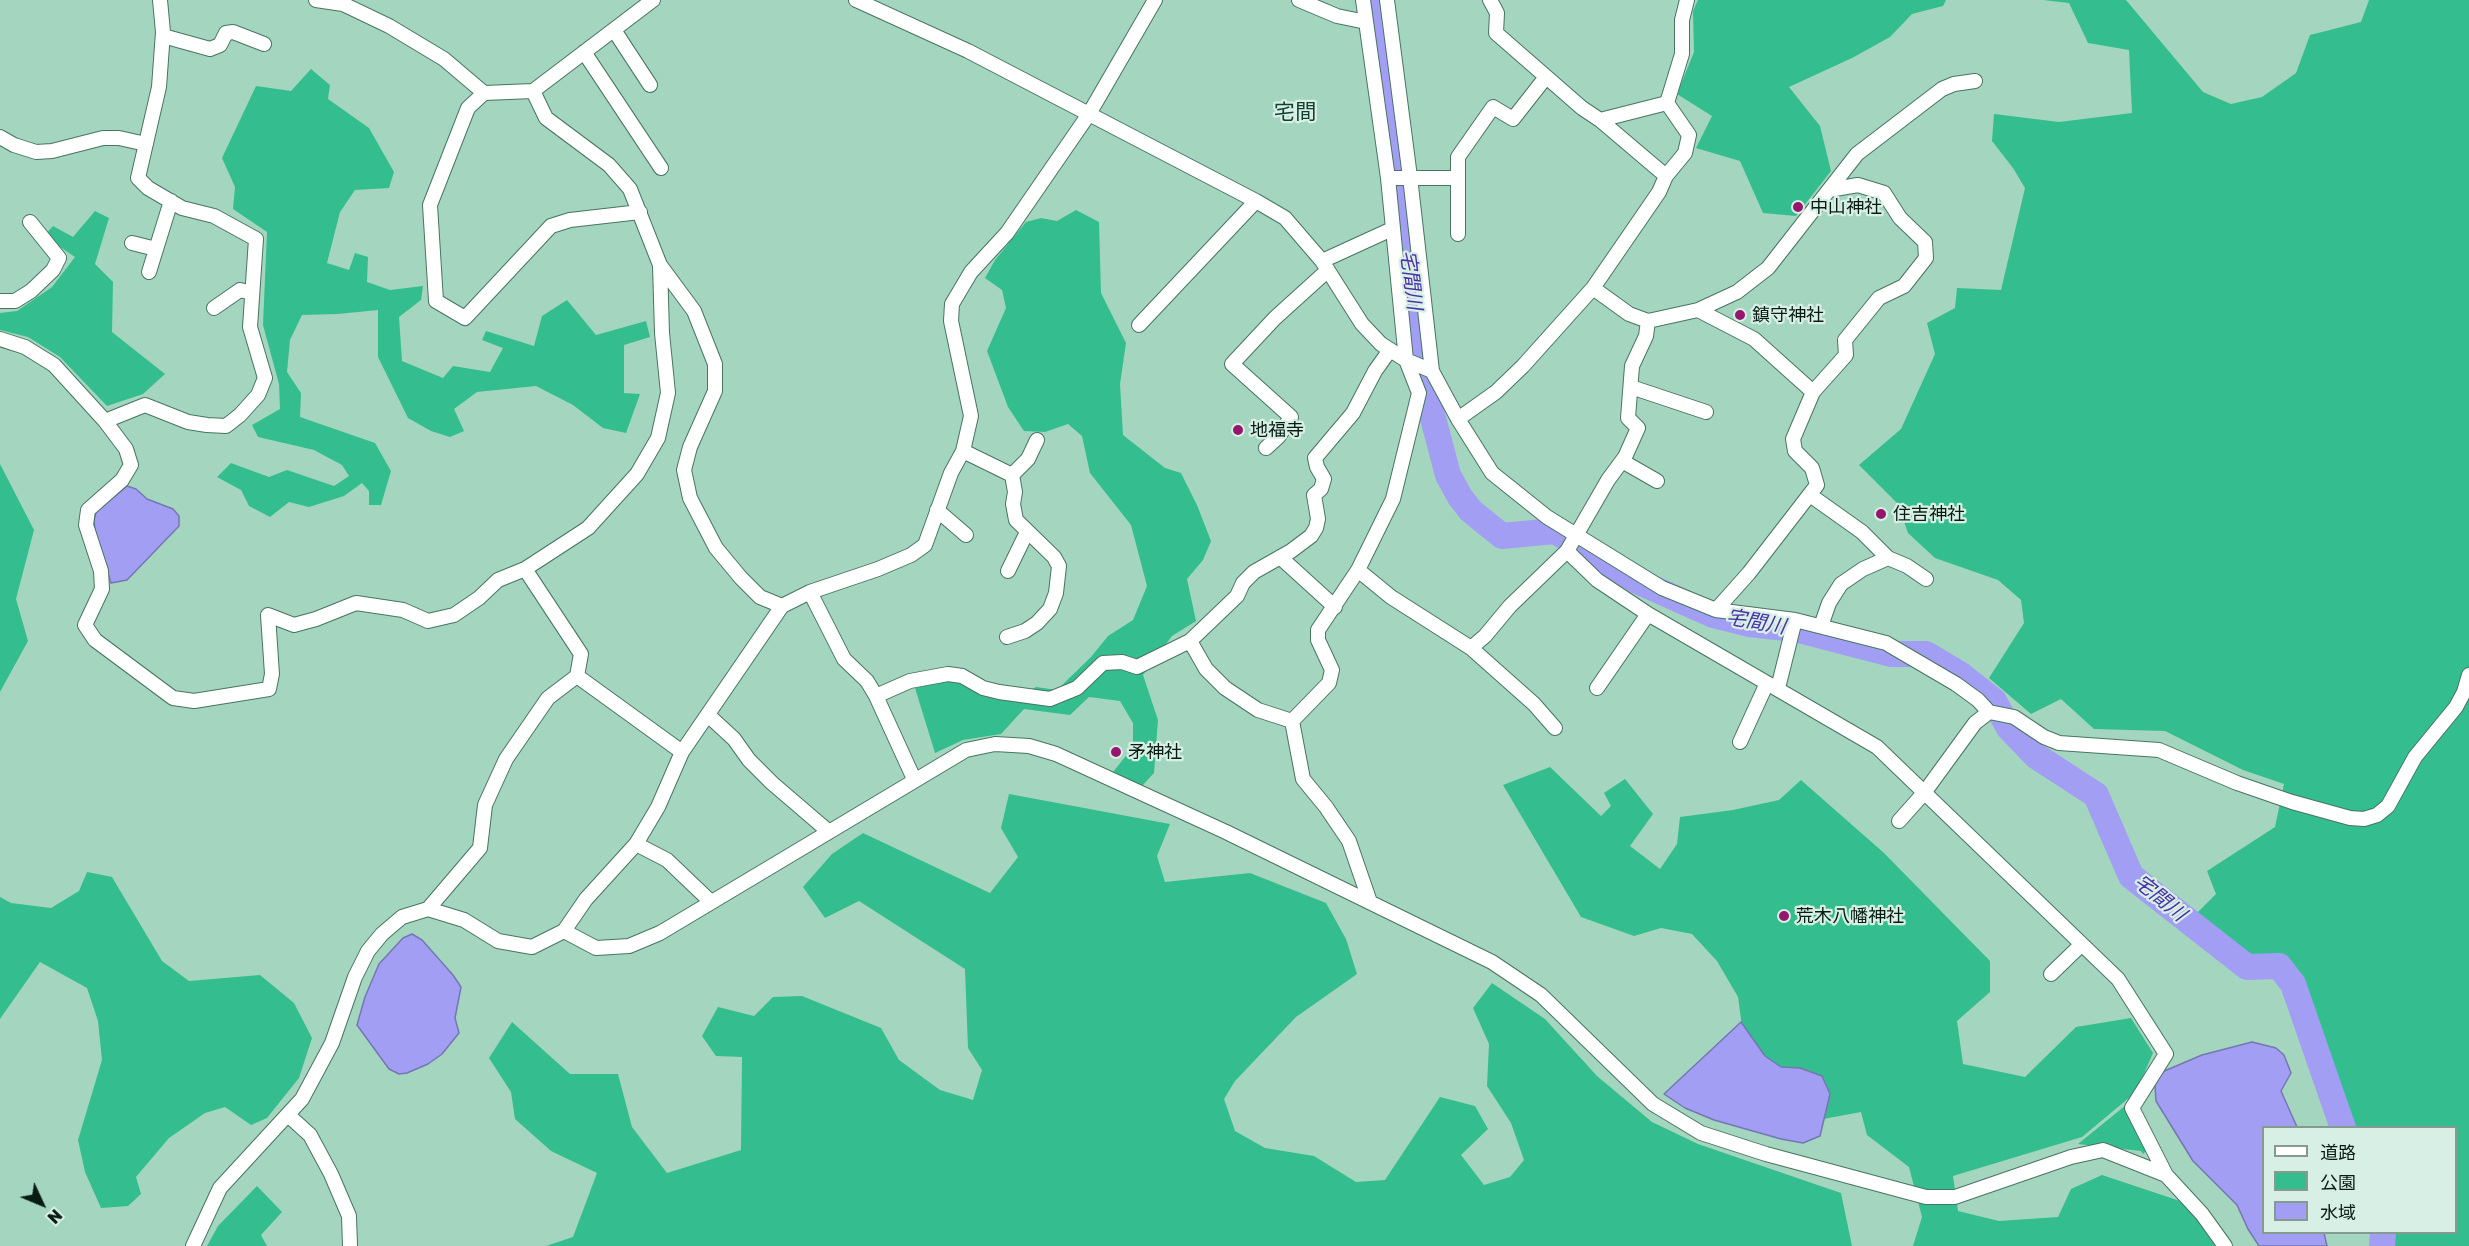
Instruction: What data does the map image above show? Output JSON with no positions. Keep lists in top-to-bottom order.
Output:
{
  "districts": ["宅間"],
  "water": ["宅間川"],
  "places": [
    "中山神社",
    "鎮守神社",
    "地福寺",
    "住吉神社",
    "矛神社",
    "荒木八幡神社"
  ],
  "legend": ["道路", "公園", "水域"],
  "north": "bottom right"
}
